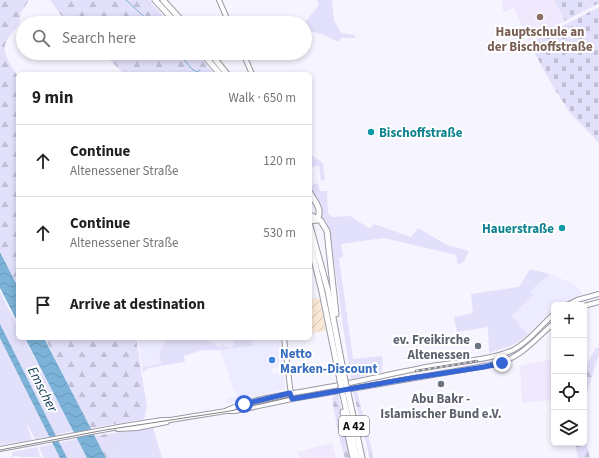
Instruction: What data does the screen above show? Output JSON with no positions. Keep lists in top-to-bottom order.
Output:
{
  "streets": {
    "highway": ["A 42"]
  },
  "water": ["Emscher"],
  "places": [
    "Hauptschule an der Bischoffstraße",
    "Bischoffstraße",
    "Hauerstraße",
    "ev. Freikirche Altenessen",
    "Netto Marken-Discount",
    "Abu Bakr - Islamischer Bund e.V."
  ],
  "page": {
    "search": "Search here",
    "heading": ["9 min", "Walk · 650 m"],
    "list": [
      ["Continue", "Altenessener Straße", "120 m"],
      ["Continue", "Altenessener Straße", "530 m"],
      "Arrive at destination"
    ],
    "map_buttons": ["+", "−"]
  }
}
